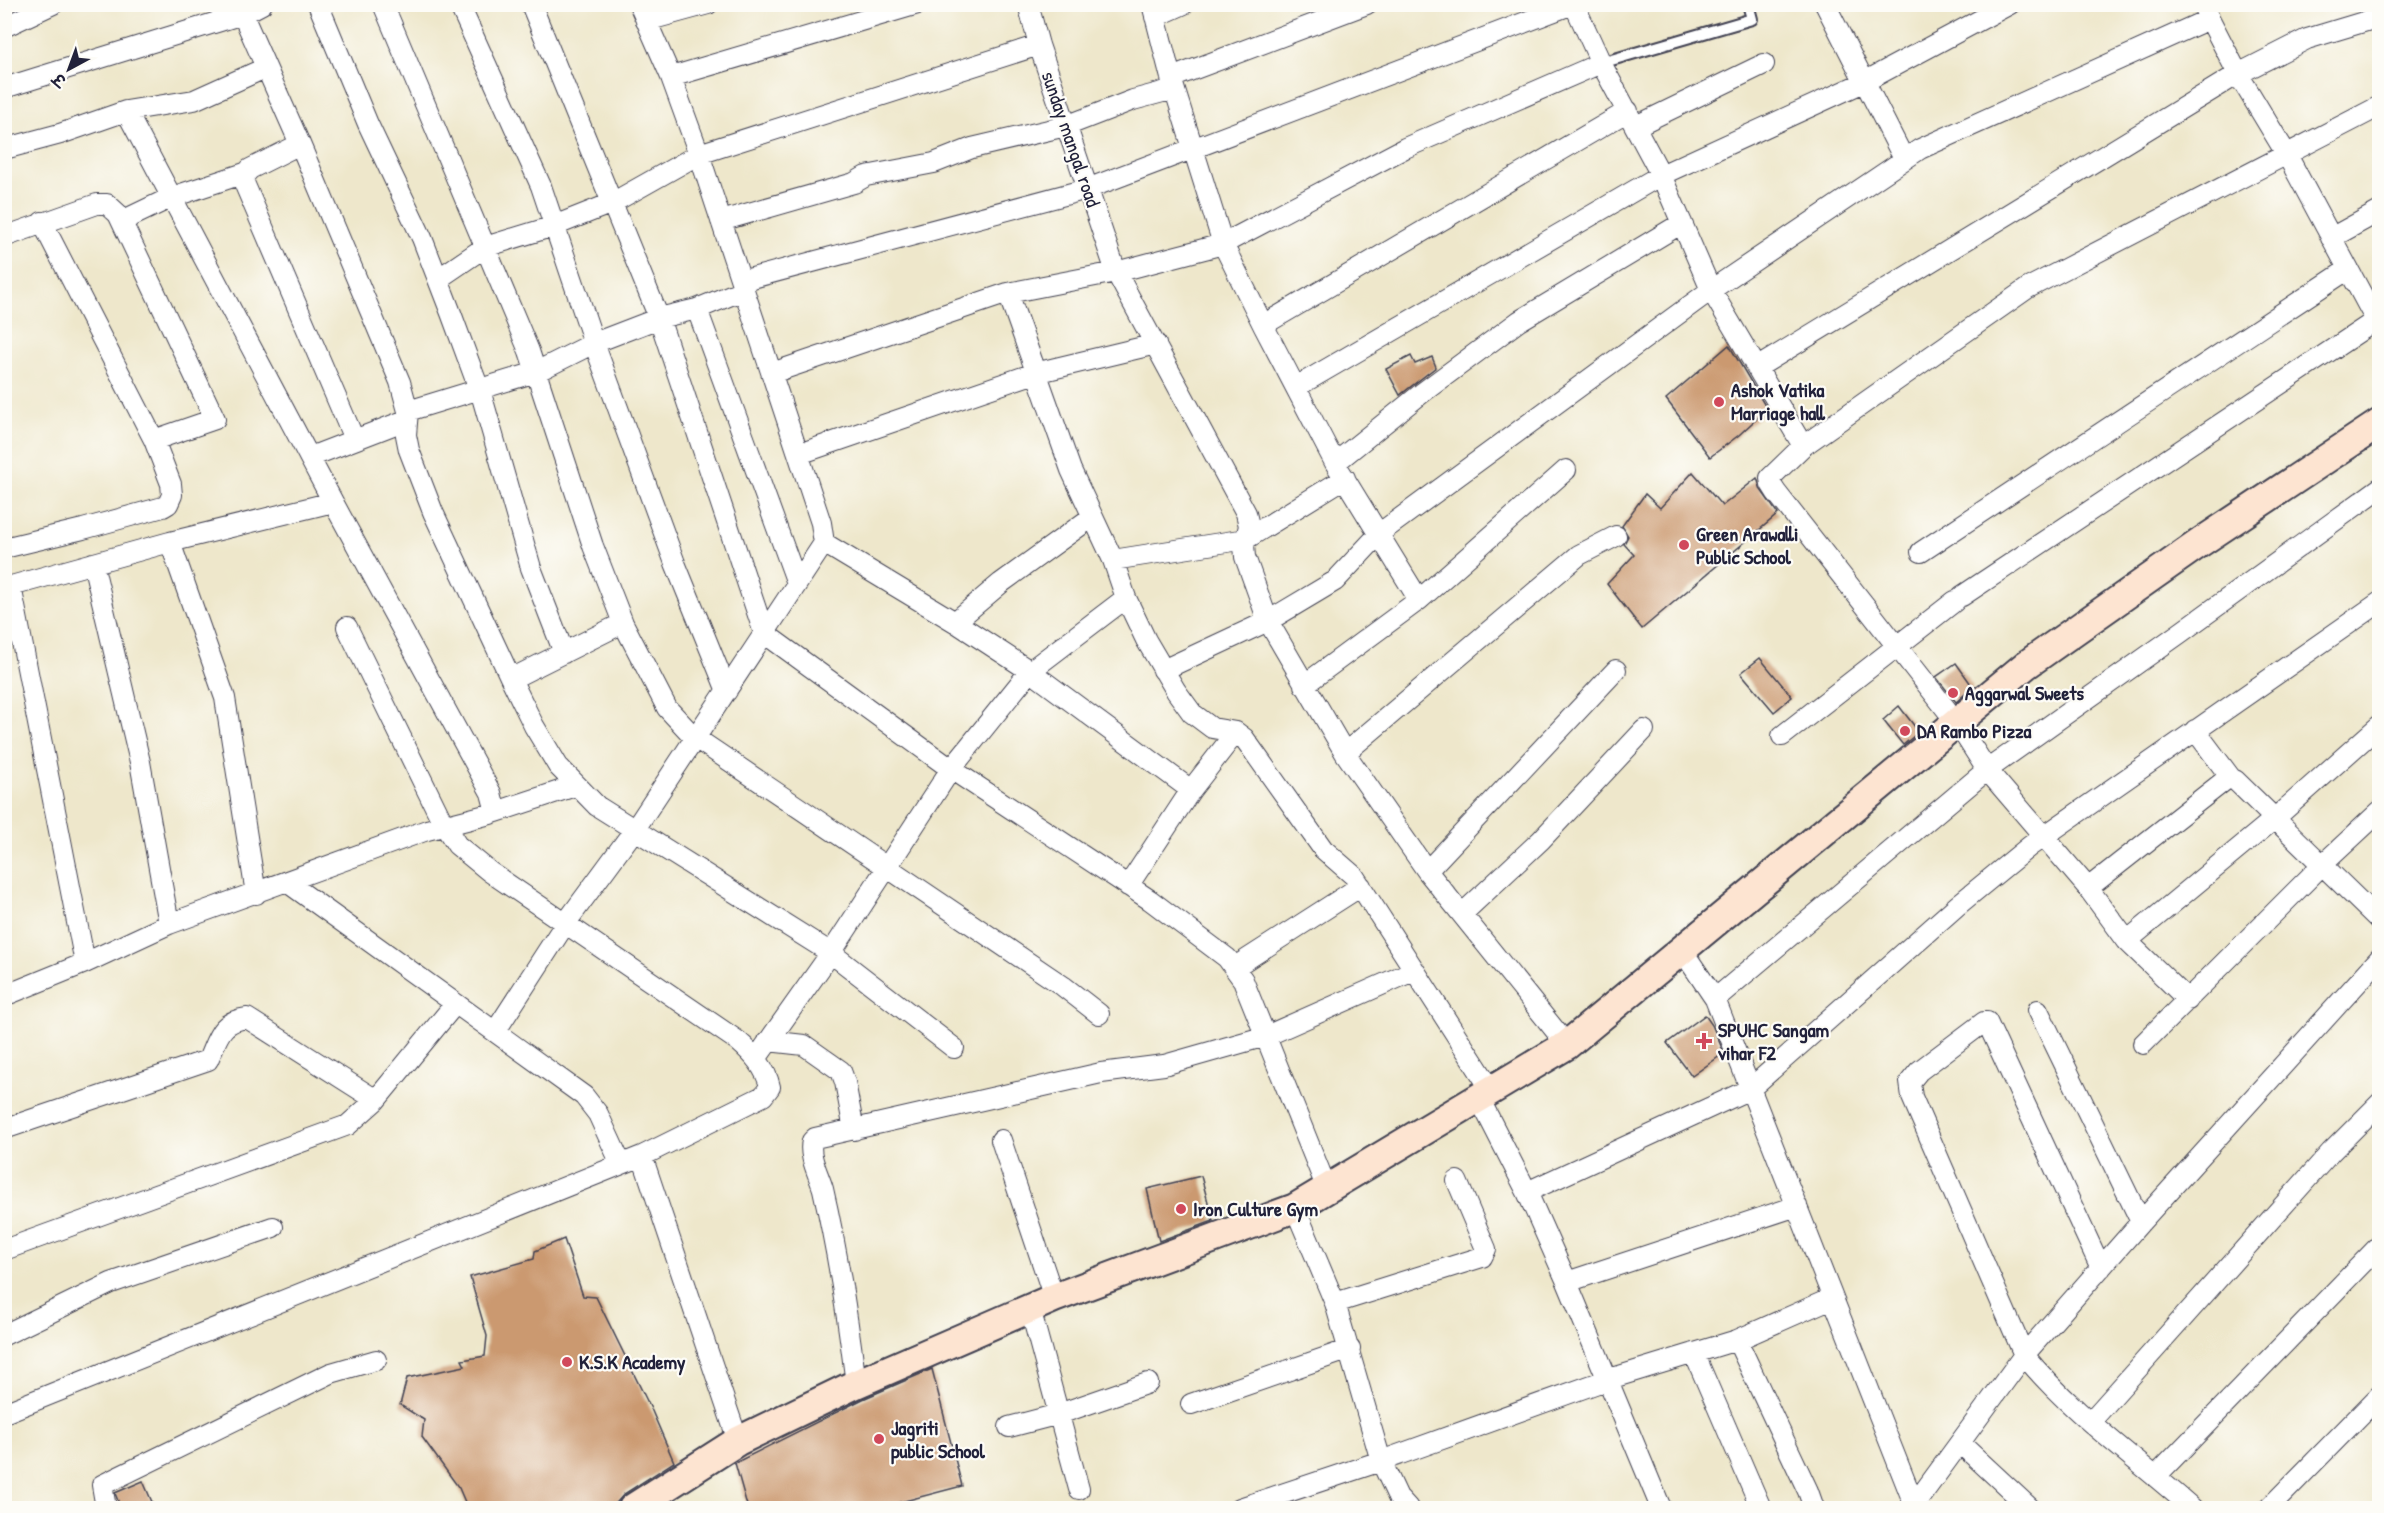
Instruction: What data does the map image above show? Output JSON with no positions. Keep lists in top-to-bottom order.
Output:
{
  "streets": {
    "street": ["sunday mangal road"]
  },
  "places": {
    "other": [
      "Ashok Vatika Marriage hall",
      "Green Arawalli Public School",
      "Aggarwal Sweets",
      "DA Rambo Pizza",
      "Iron Culture Gym",
      "K.S.K Academy",
      "Jagriti public School"
    ],
    "health": ["SPUHC Sangam vihar F2"]
  },
  "north": "bottom left"
}
